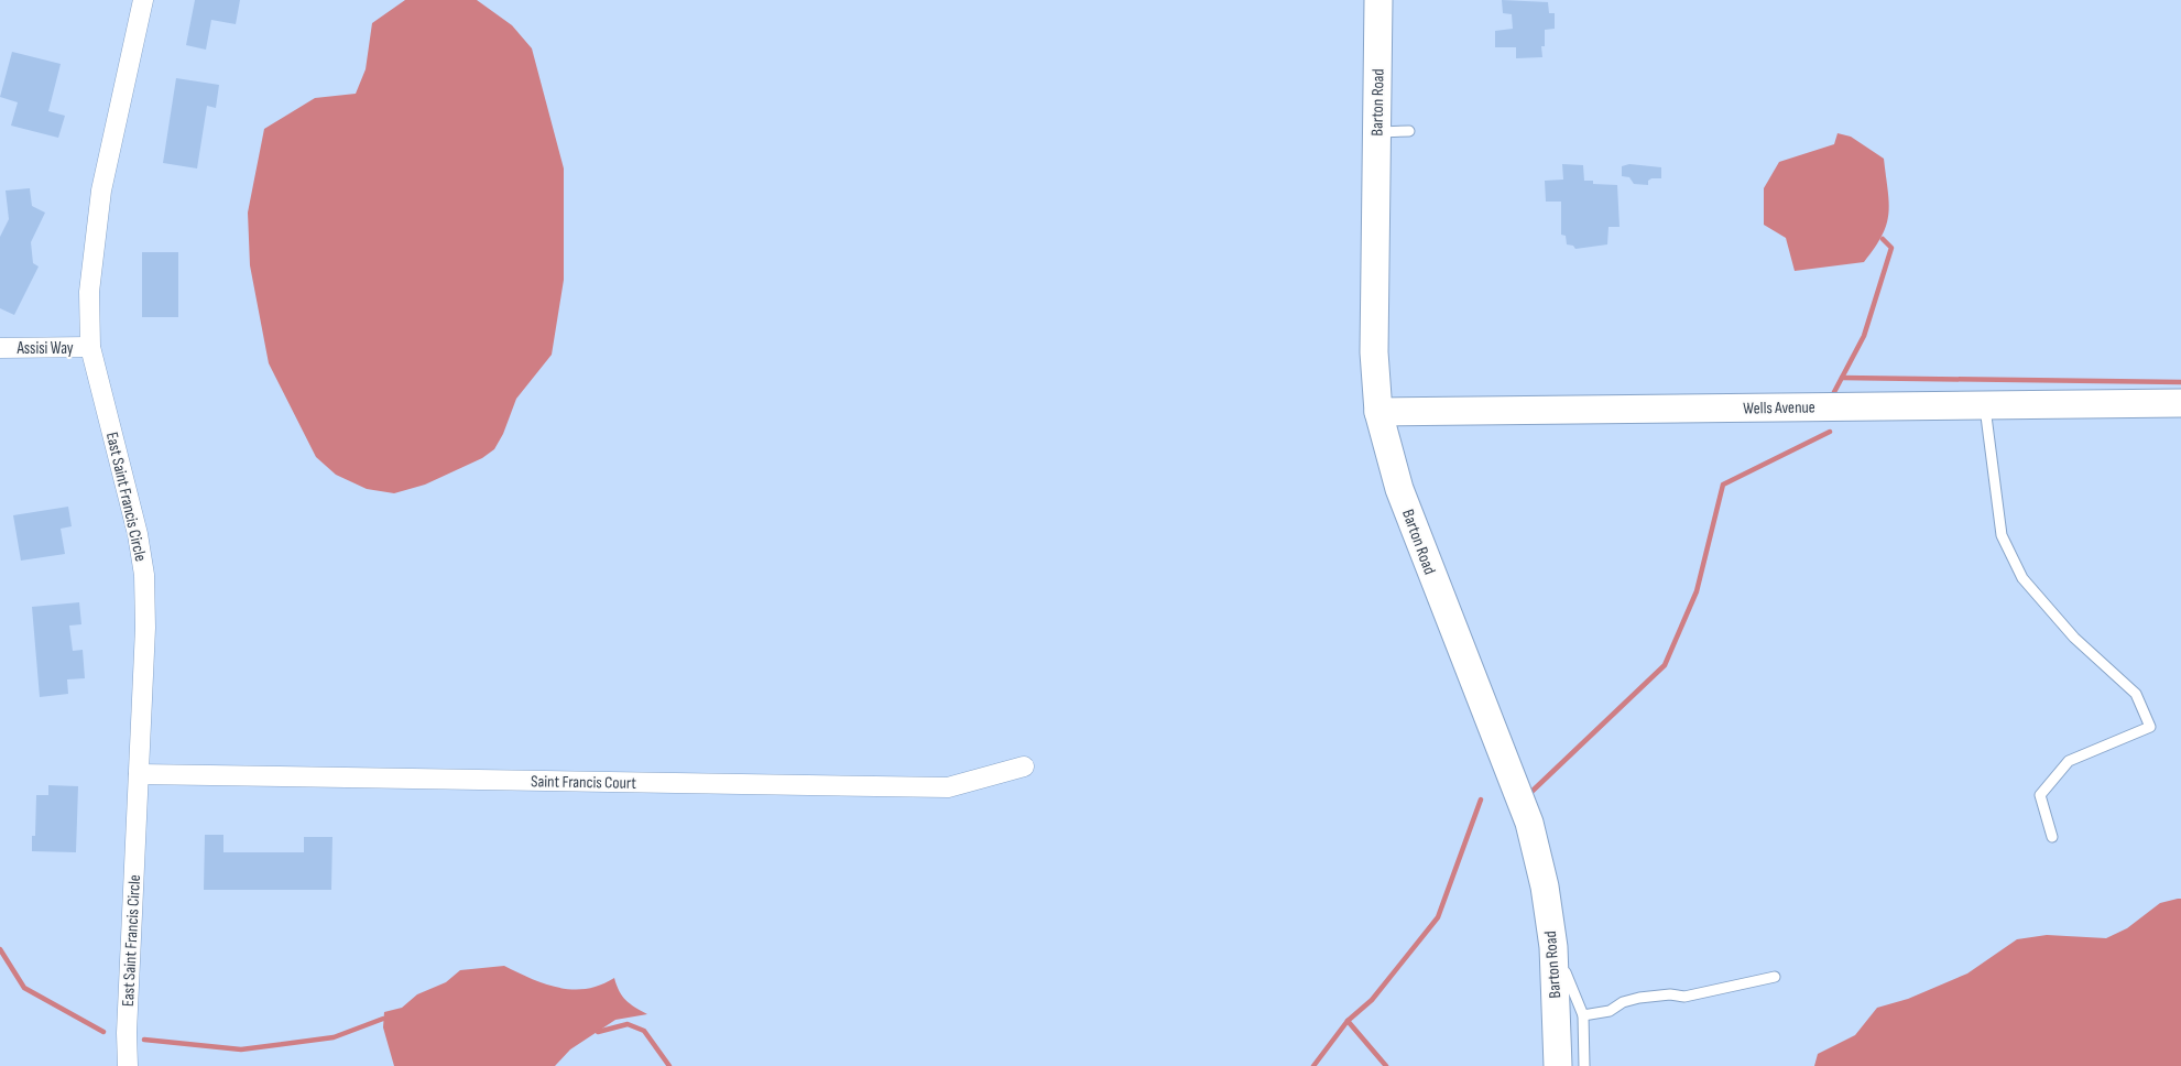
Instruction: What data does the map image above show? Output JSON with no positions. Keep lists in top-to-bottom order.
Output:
{
  "streets": {
    "street": [
      "Barton Road",
      "Assisi Way",
      "Wells Avenue",
      "East Saint Francis Circle",
      "Saint Francis Court"
    ]
  },
  "crossings": [
    ["Barton Road", "Wells Avenue"],
    ["Assisi Way", "East Saint Francis Circle"],
    ["East Saint Francis Circle", "Saint Francis Court"]
  ]
}
